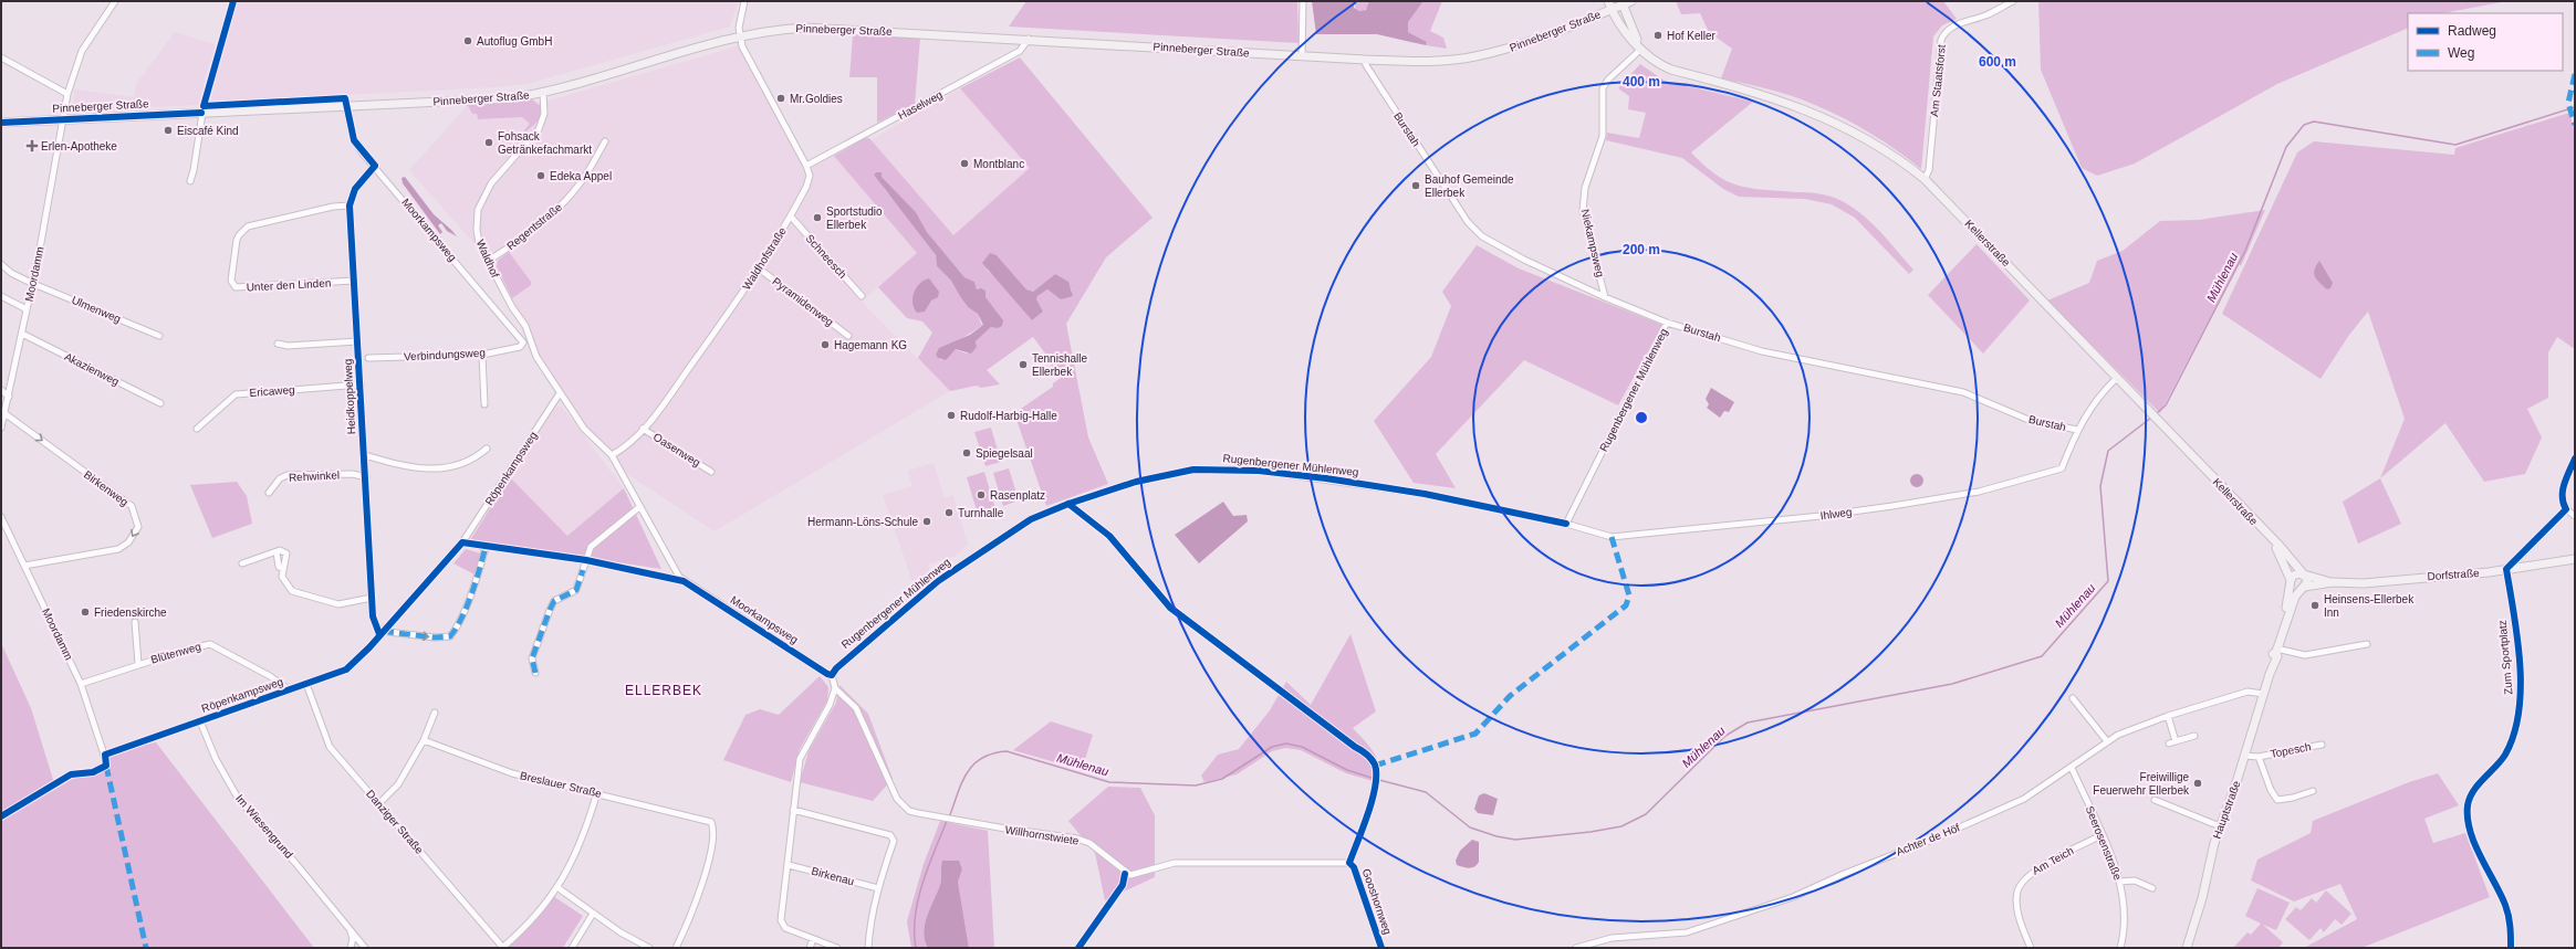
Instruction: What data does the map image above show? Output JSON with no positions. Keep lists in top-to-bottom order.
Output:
{
  "streets": {
    "main road": [
      "Pinneberger Straße",
      "Kellerstraße",
      "Dorfstraße",
      "Hauptstraße"
    ],
    "street": [
      "Am Staatsforst",
      "Haselweg",
      "Burstah",
      "Regentstraße",
      "Moorkampsweg",
      "Niekampsweg",
      "Schneesch",
      "Waldhof",
      "Waldhofstraße",
      "Moordamm",
      "Unter den Linden",
      "Pyramidenweg",
      "Ulmenweg",
      "Verbindungsweg",
      "Akazienweg",
      "Rugenbergener Mühlenweg",
      "Ericaweg",
      "Heidkoppelweg",
      "Oasenweg",
      "Röpenkampsweg",
      "Rehwinkel",
      "Birkenweg",
      "Ihlweg",
      "Blütenweg",
      "Zum Sportplatz",
      "Topesch",
      "Breslauer Straße",
      "Danziger Straße",
      "Im Wiesengrund",
      "Willhornstwiete",
      "Achter de Höf",
      "Seerosenstraße",
      "Am Teich",
      "Birkenau",
      "Gooshornweg"
    ]
  },
  "crossings": [
    ["Pinneberger Straße", "Haselweg"],
    ["Pinneberger Straße", "Burstah"],
    ["Pinneberger Straße", "Moorkampsweg"],
    ["Pinneberger Straße", "Kellerstraße"],
    ["Pinneberger Straße", "Waldhof"],
    ["Pinneberger Straße", "Waldhofstraße"],
    ["Pinneberger Straße", "Moordamm"],
    ["Am Staatsforst", "Kellerstraße"],
    ["Haselweg", "Waldhofstraße"],
    ["Burstah", "Niekampsweg"],
    ["Burstah", "Kellerstraße"],
    ["Burstah", "Rugenbergener Mühlenweg"],
    ["Burstah", "Ihlweg"],
    ["Regentstraße", "Waldhof"],
    ["Moorkampsweg", "Waldhof"],
    ["Moorkampsweg", "Waldhofstraße"],
    ["Moorkampsweg", "Verbindungsweg"],
    ["Moorkampsweg", "Rugenbergener Mühlenweg"],
    ["Moorkampsweg", "Heidkoppelweg"],
    ["Moorkampsweg", "Röpenkampsweg"],
    ["Niekampsweg", "Kellerstraße"],
    ["Kellerstraße", "Dorfstraße"],
    ["Kellerstraße", "Hauptstraße"],
    ["Schneesch", "Waldhofstraße"],
    ["Waldhofstraße", "Pyramidenweg"],
    ["Waldhofstraße", "Oasenweg"],
    ["Moordamm", "Ulmenweg"],
    ["Moordamm", "Akazienweg"],
    ["Moordamm", "Röpenkampsweg"],
    ["Moordamm", "Birkenweg"],
    ["Moordamm", "Blütenweg"],
    ["Unter den Linden", "Heidkoppelweg"],
    ["Rugenbergener Mühlenweg", "Ihlweg"],
    ["Ericaweg", "Heidkoppelweg"],
    ["Heidkoppelweg", "Röpenkampsweg"],
    ["Heidkoppelweg", "Rehwinkel"],
    ["Röpenkampsweg", "Blütenweg"],
    ["Röpenkampsweg", "Danziger Straße"],
    ["Röpenkampsweg", "Im Wiesengrund"],
    ["Dorfstraße", "Zum Sportplatz"],
    ["Dorfstraße", "Hauptstraße"],
    ["Topesch", "Hauptstraße"],
    ["Hauptstraße", "Achter de Höf"],
    ["Willhornstwiete", "Gooshornweg"],
    ["Achter de Höf", "Seerosenstraße"],
    ["Seerosenstraße", "Am Teich"]
  ],
  "districts": ["ELLERBEK"],
  "water": ["Mühlenau"],
  "places": {
    "other": [
      "Hof Keller",
      "Autoflug GmbH",
      "Mr.Goldies",
      "Eiscafé Kind",
      "Fohsack Getränkefachmarkt",
      "Montblanc",
      "Edeka Appel",
      "Bauhof Gemeinde Ellerbek",
      "Sportstudio Ellerbek",
      "Hagemann KG",
      "Tennishalle Ellerbek",
      "Rudolf-Harbig-Halle",
      "Spiegelsaal",
      "Rasenplatz",
      "Turnhalle",
      "Hermann-Löns-Schule",
      "Heinsens-Ellerbek Inn",
      "Friedenskirche",
      "Freiwillige Feuerwehr Ellerbek"
    ],
    "health": ["Erlen-Apotheke"]
  },
  "legend": ["Radweg", "Weg"],
  "rings": ["600 m", "400 m", "200 m"]
}
